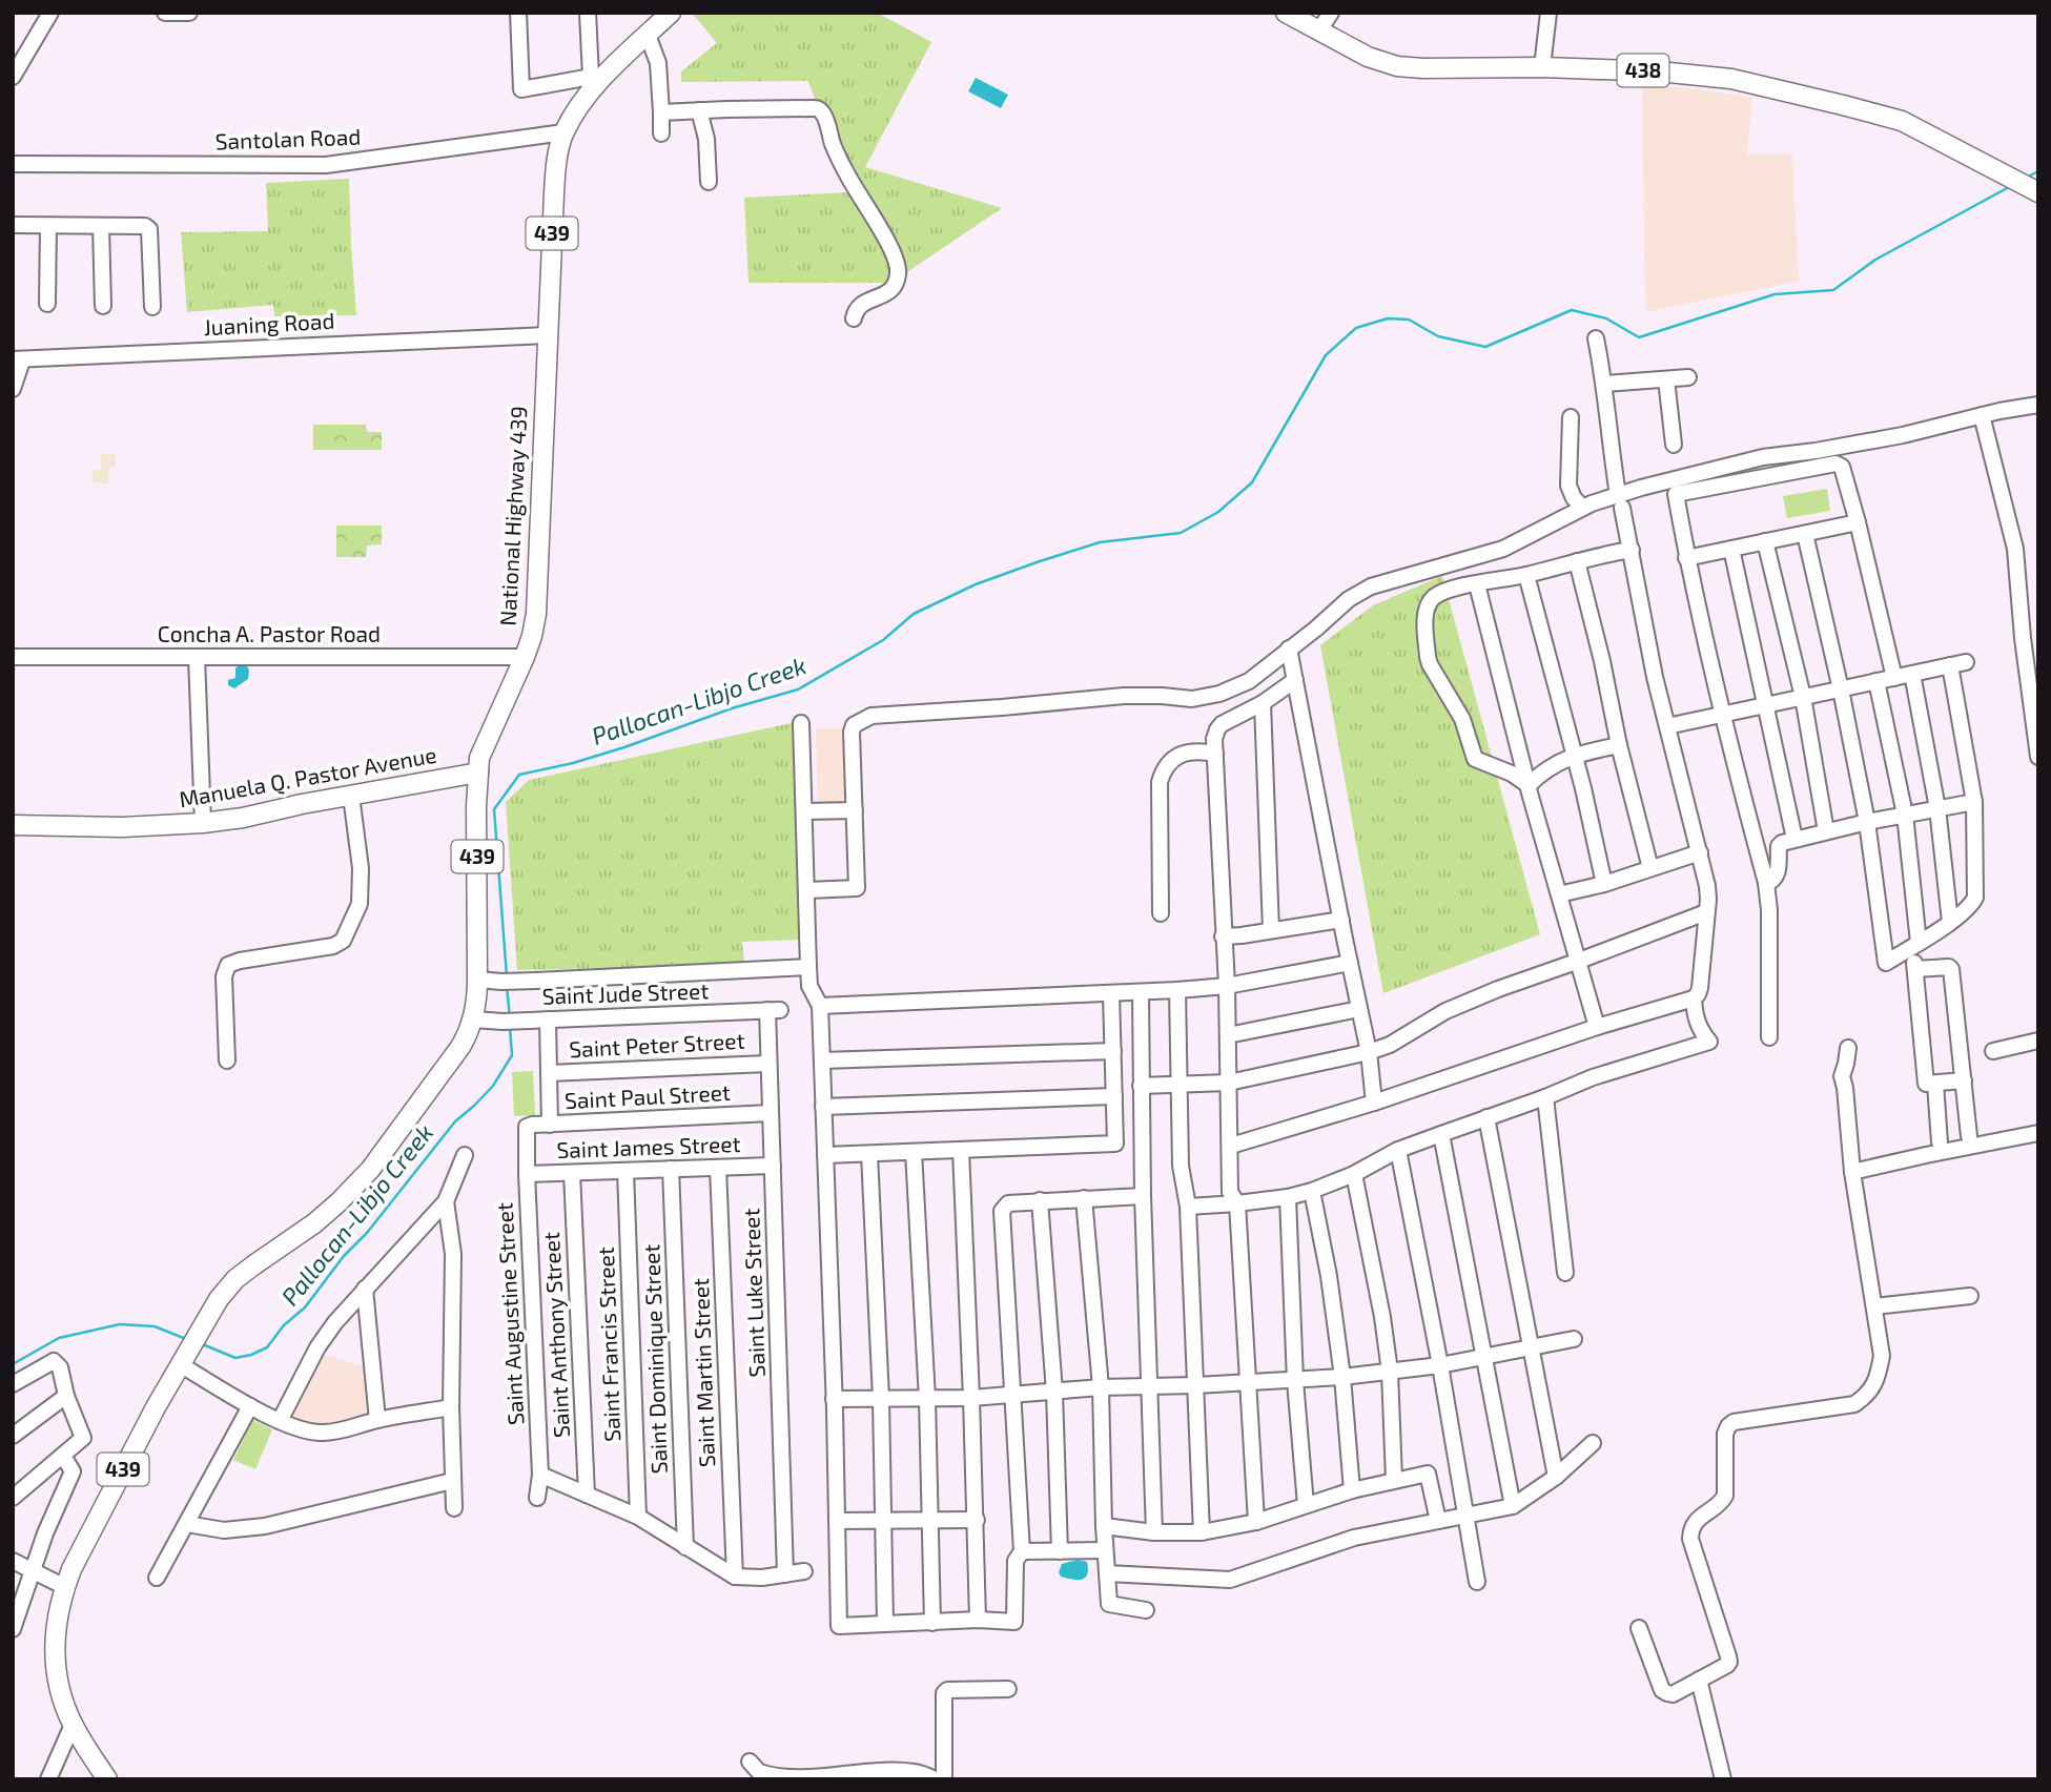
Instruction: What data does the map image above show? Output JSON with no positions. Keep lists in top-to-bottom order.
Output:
{
  "streets": {
    "main road": [
      "438",
      "439",
      "National Highway 439",
      "Manuela Q. Pastor Avenue"
    ],
    "street": [
      "Santolan Road",
      "Juaning Road",
      "Concha A. Pastor Road",
      "Saint Jude Street",
      "Saint Peter Street",
      "Saint Paul Street",
      "Saint James Street",
      "Saint Luke Street",
      "Saint Augustine Street",
      "Saint Anthony Street",
      "Saint Francis Street",
      "Saint Dominique Street",
      "Saint Martin Street"
    ]
  },
  "crossings": [
    ["Santolan Road", "National Highway 439"],
    ["Juaning Road", "National Highway 439"],
    ["National Highway 439", "Concha A. Pastor Road"],
    ["National Highway 439", "Manuela Q. Pastor Avenue"],
    ["National Highway 439", "Saint Jude Street"],
    ["Saint Jude Street", "Saint Luke Street"],
    ["Saint Peter Street", "Saint Luke Street"],
    ["Saint Paul Street", "Saint Luke Street"],
    ["Saint Paul Street", "Saint Augustine Street"],
    ["Saint James Street", "Saint Luke Street"],
    ["Saint James Street", "Saint Augustine Street"],
    ["Saint James Street", "Saint Anthony Street"],
    ["Saint James Street", "Saint Francis Street"],
    ["Saint James Street", "Saint Dominique Street"],
    ["Saint James Street", "Saint Martin Street"]
  ],
  "water": ["Pallocan-Libjo Creek"]
}
